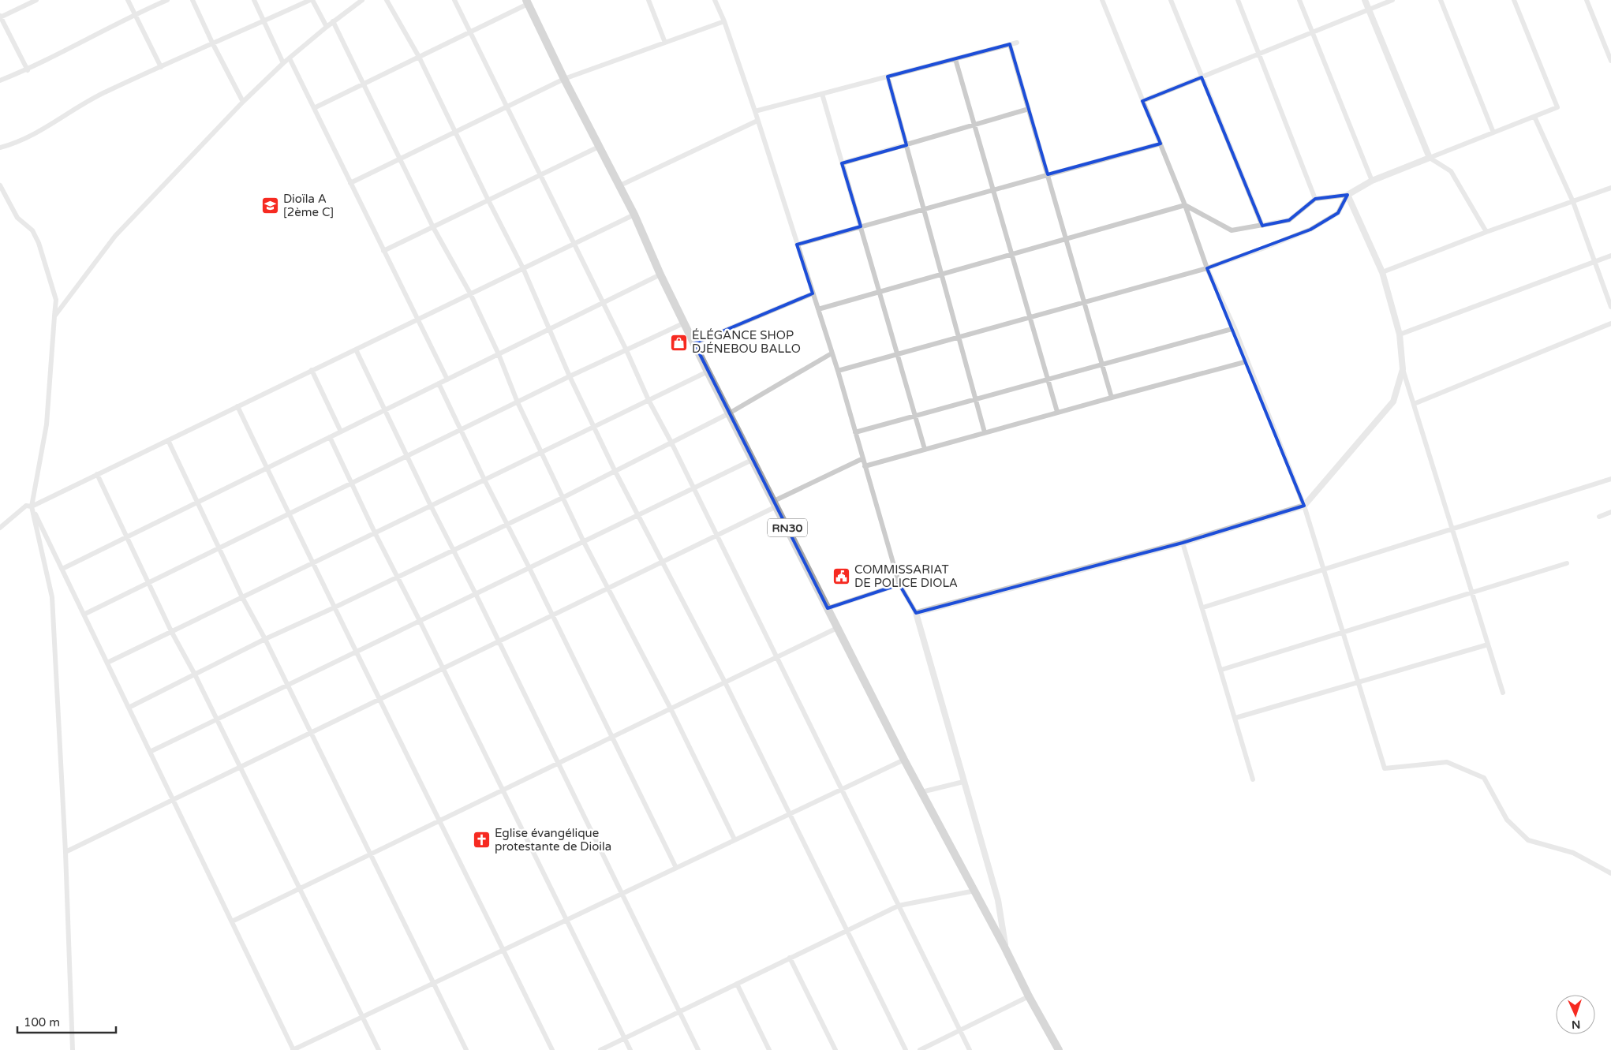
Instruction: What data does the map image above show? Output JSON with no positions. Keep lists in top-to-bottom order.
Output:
{
  "streets": {
    "main road": ["RN30"]
  },
  "places": {
    "school or university": ["Dioïla A [2ème C]"],
    "shop": ["ÉLÉGANCE SHOP DJÉNEBOU BALLO"],
    "public building": ["COMMISSARIAT DE POLICE DIOLA"],
    "church": ["Eglise évangélique protestante de Dioila"]
  },
  "scale_bar": "100 m",
  "north": "bottom"
}
